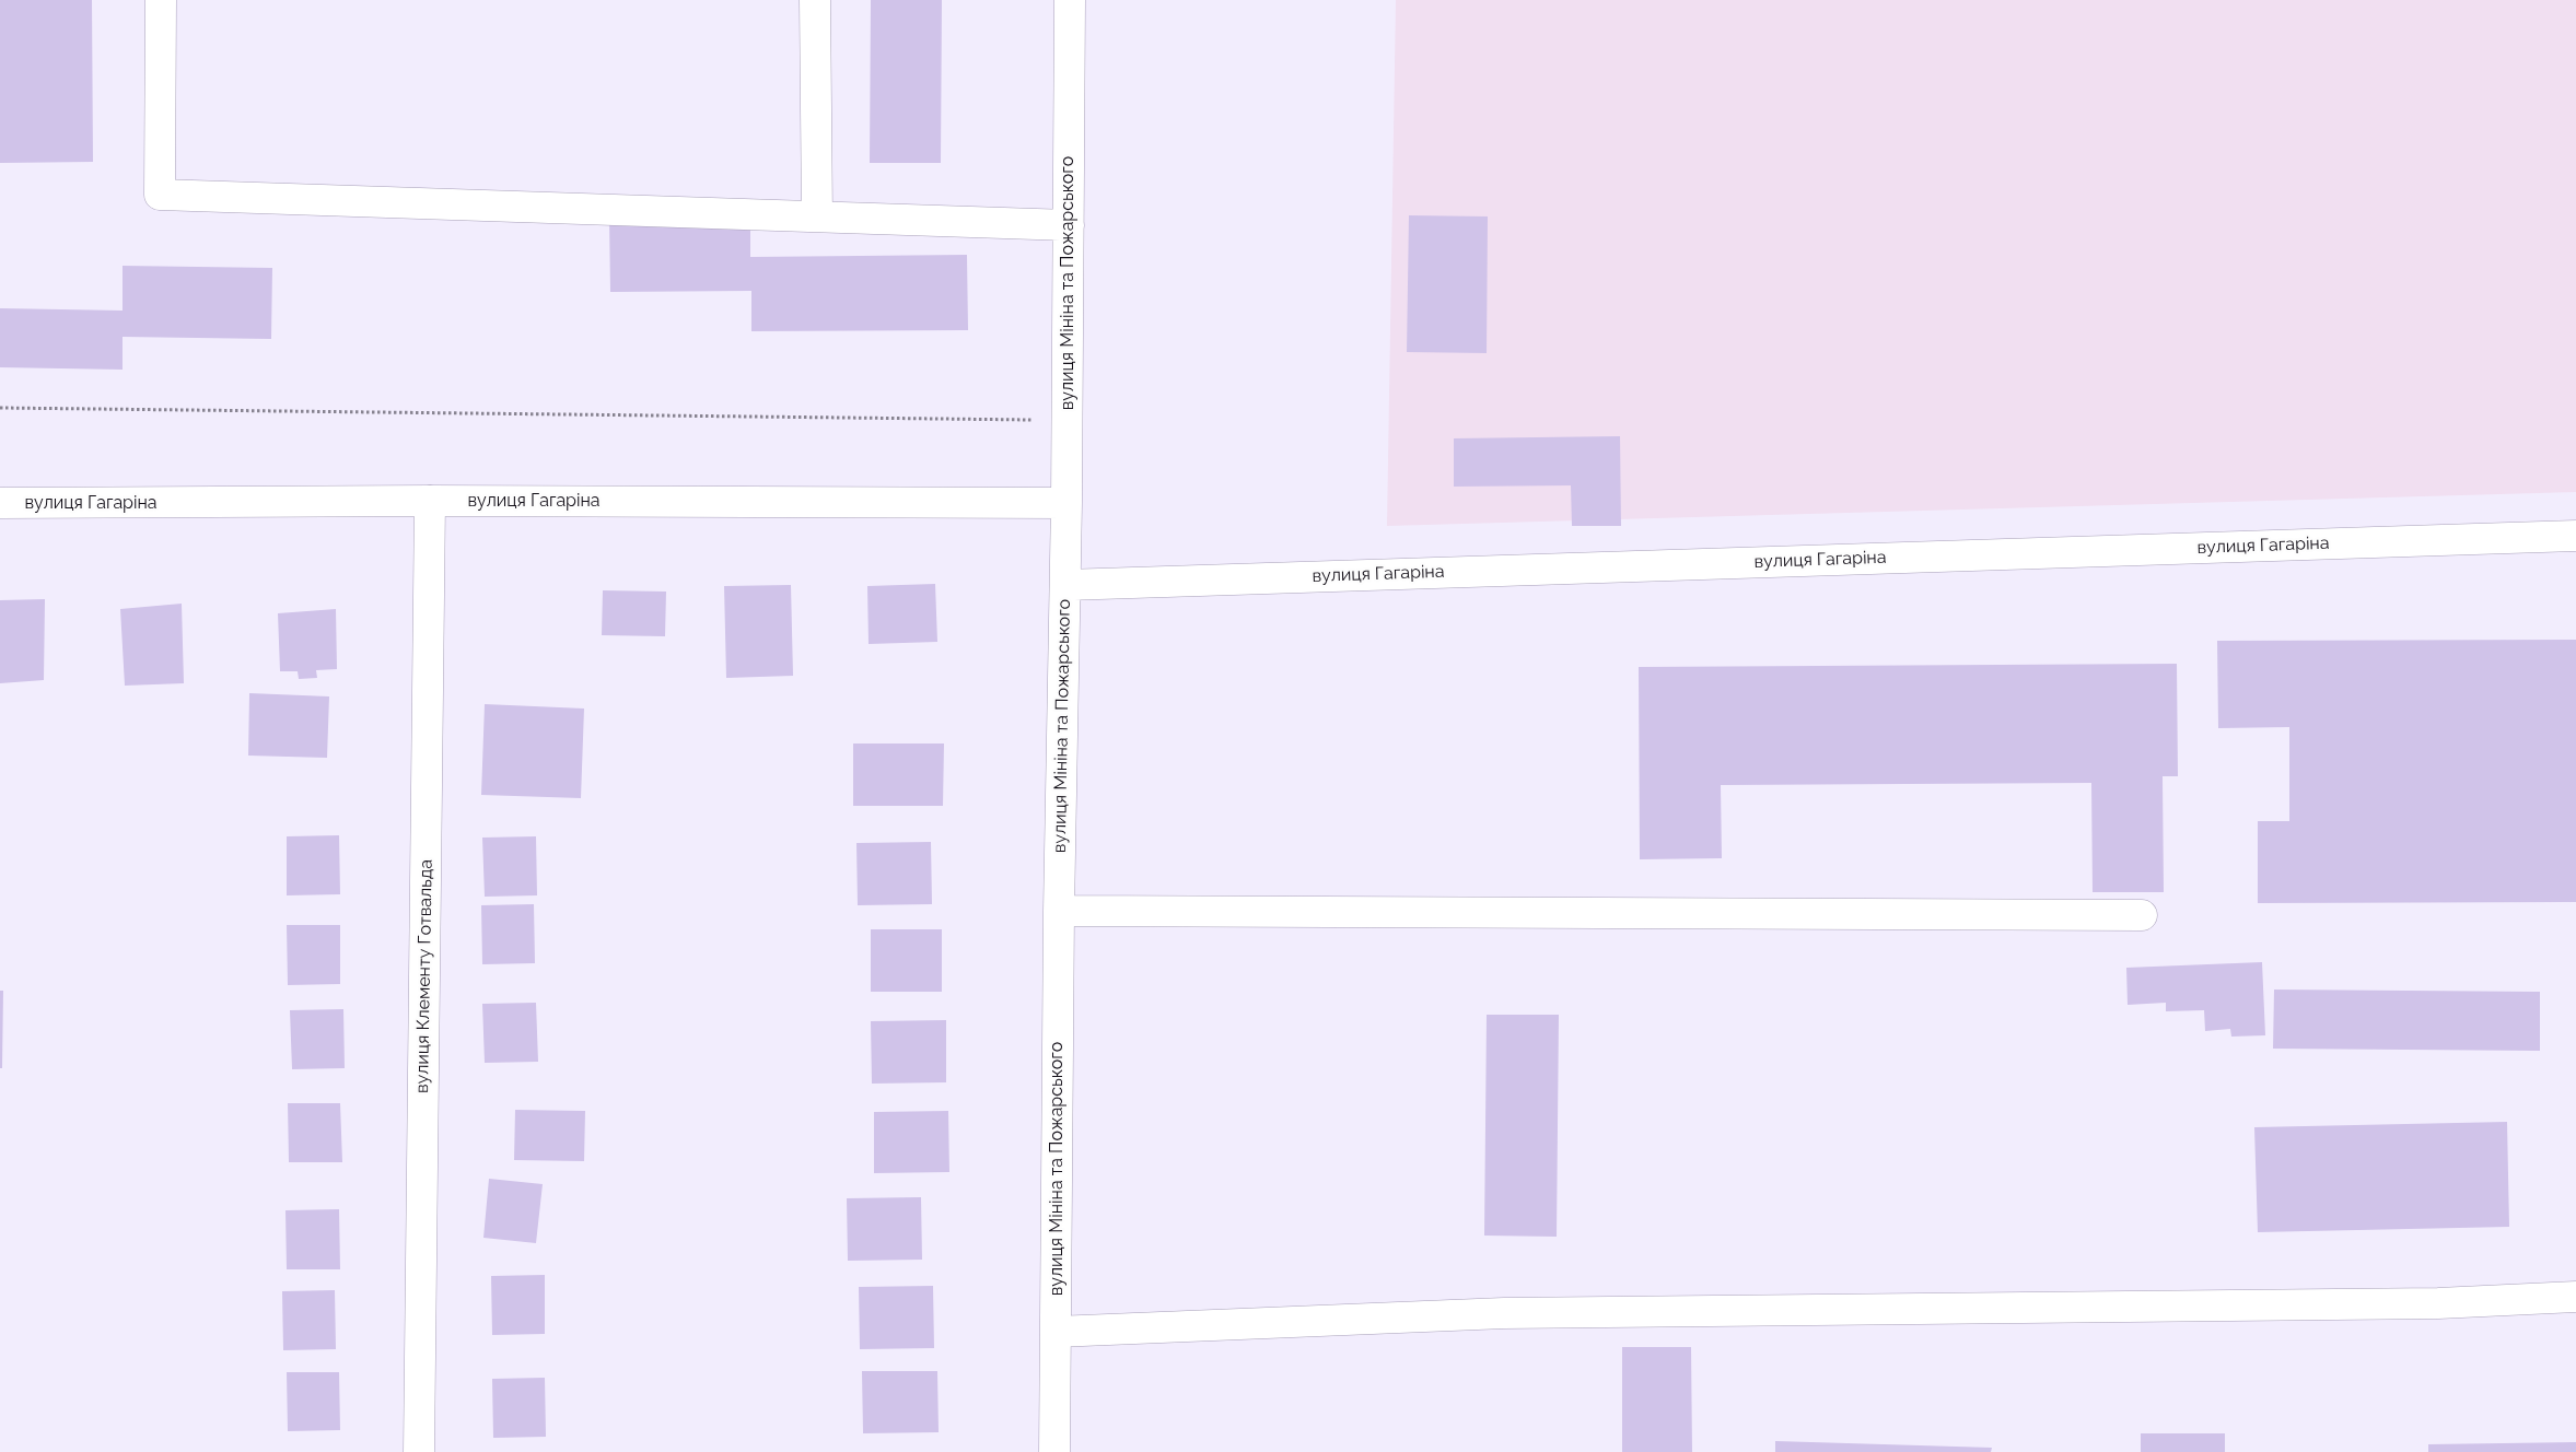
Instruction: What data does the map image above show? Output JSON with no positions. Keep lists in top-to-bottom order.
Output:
{
  "streets": {
    "street": ["вулиця Мініна та Пожарського", "вулиця Гагаріна", "вулиця Клементу Готвальда"]
  },
  "crossings": [
    ["вулиця Мініна та Пожарського", "вулиця Гагаріна"],
    ["вулиця Гагаріна", "вулиця Клементу Готвальда"]
  ]
}
